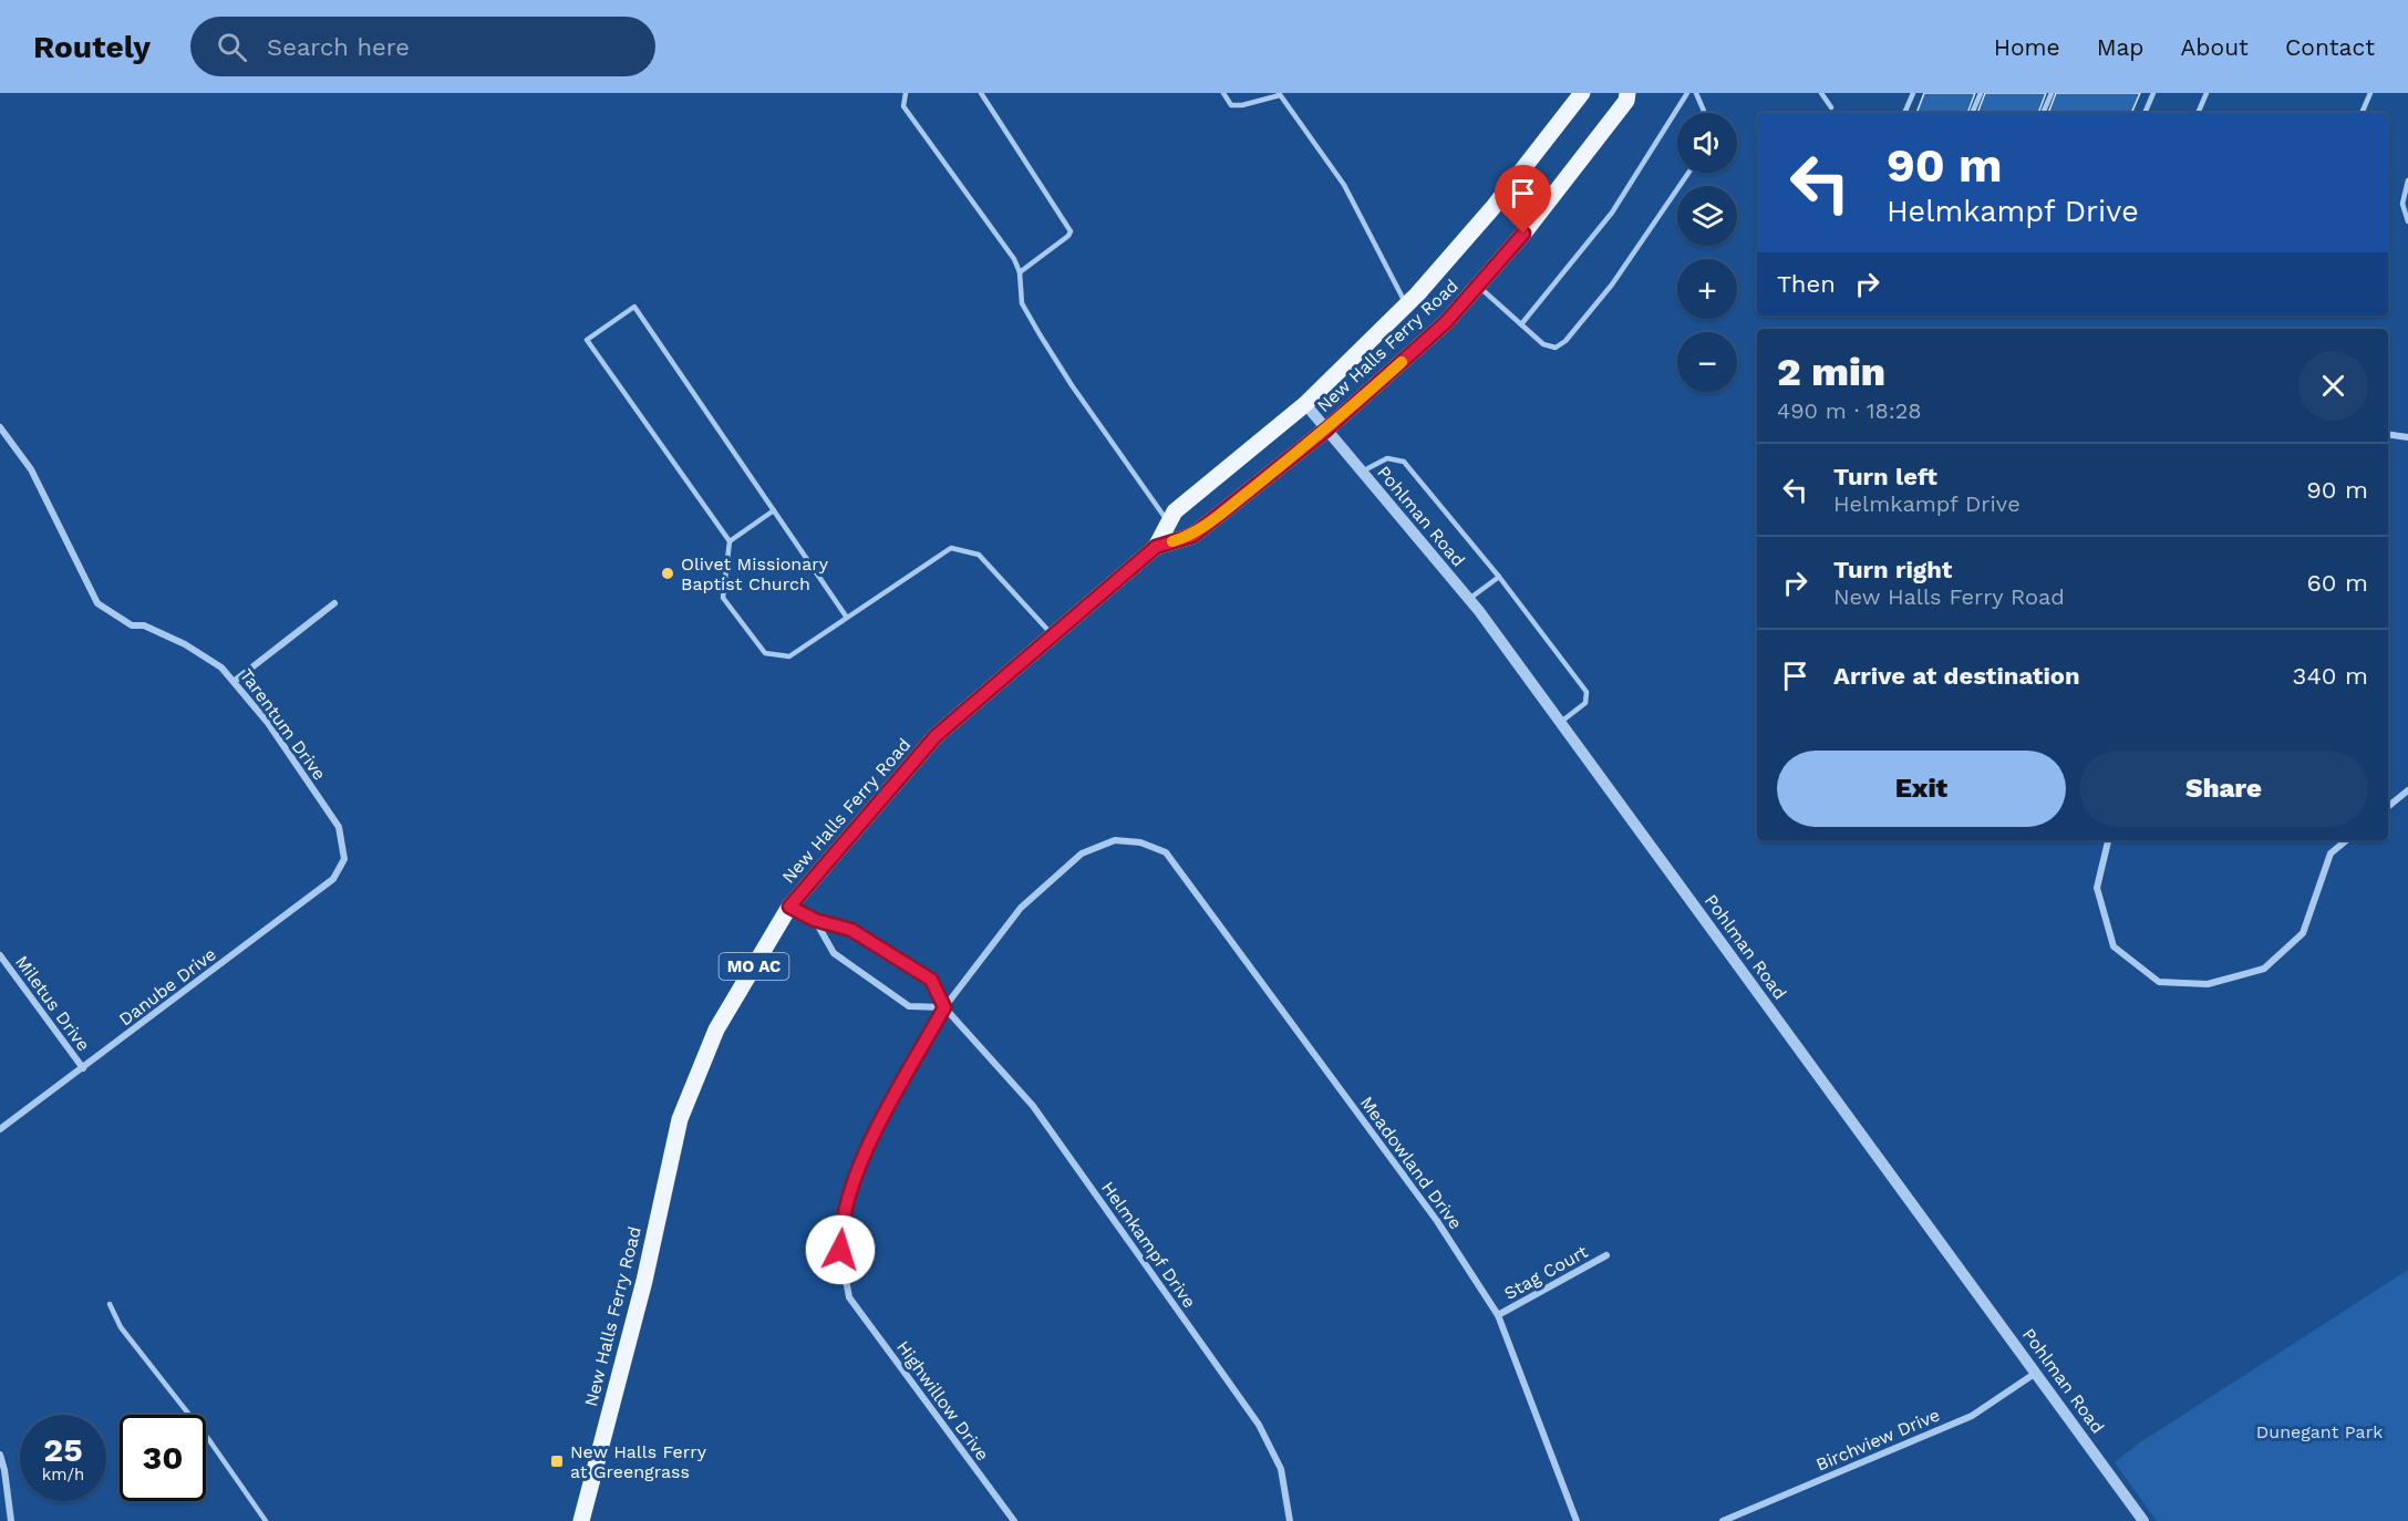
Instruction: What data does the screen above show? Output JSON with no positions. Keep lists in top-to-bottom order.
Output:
{
  "streets": {
    "main road": ["New Halls Ferry Road", "MO AC"],
    "street": [
      "Pohlman Road",
      "Tarentum Drive",
      "Danube Drive",
      "Miletus Drive",
      "Meadowland Drive",
      "Helmkampf Drive",
      "Stag Court",
      "Highwillow Drive",
      "Birchview Drive"
    ]
  },
  "crossings": [
    ["New Halls Ferry Road", "Pohlman Road"],
    ["New Halls Ferry Road", "Helmkampf Drive"],
    ["Pohlman Road", "Birchview Drive"],
    ["Tarentum Drive", "Danube Drive"],
    ["Danube Drive", "Miletus Drive"],
    ["Meadowland Drive", "Helmkampf Drive"],
    ["Meadowland Drive", "Stag Court"],
    ["Meadowland Drive", "Highwillow Drive"],
    ["Helmkampf Drive", "Highwillow Drive"]
  ],
  "parks": ["Dunegant Park"],
  "places": {
    "other": ["Olivet Missionary Baptist Church"],
    "transit": ["New Halls Ferry at Greengrass"]
  },
  "page": {
    "header": "Routely",
    "search": "Search here",
    "nav": [
      "Home",
      "Map",
      "About",
      "Contact"
    ],
    "map_buttons": ["+", "−"],
    "turn": ["90 m", "Helmkampf Drive"],
    "then": "Then",
    "heading": ["2 min", "490 m · 18:28"],
    "list": [
      {
        "name": "Turn left",
        "note": "Helmkampf Drive",
        "value": "90 m"
      },
      {
        "name": "Turn right",
        "note": "New Halls Ferry Road",
        "value": "60 m"
      },
      {
        "name": "Arrive at destination",
        "value": "340 m"
      }
    ],
    "buttons": ["Exit", "Share"],
    "speed": "25 km/h",
    "limit": "30"
  }
}
